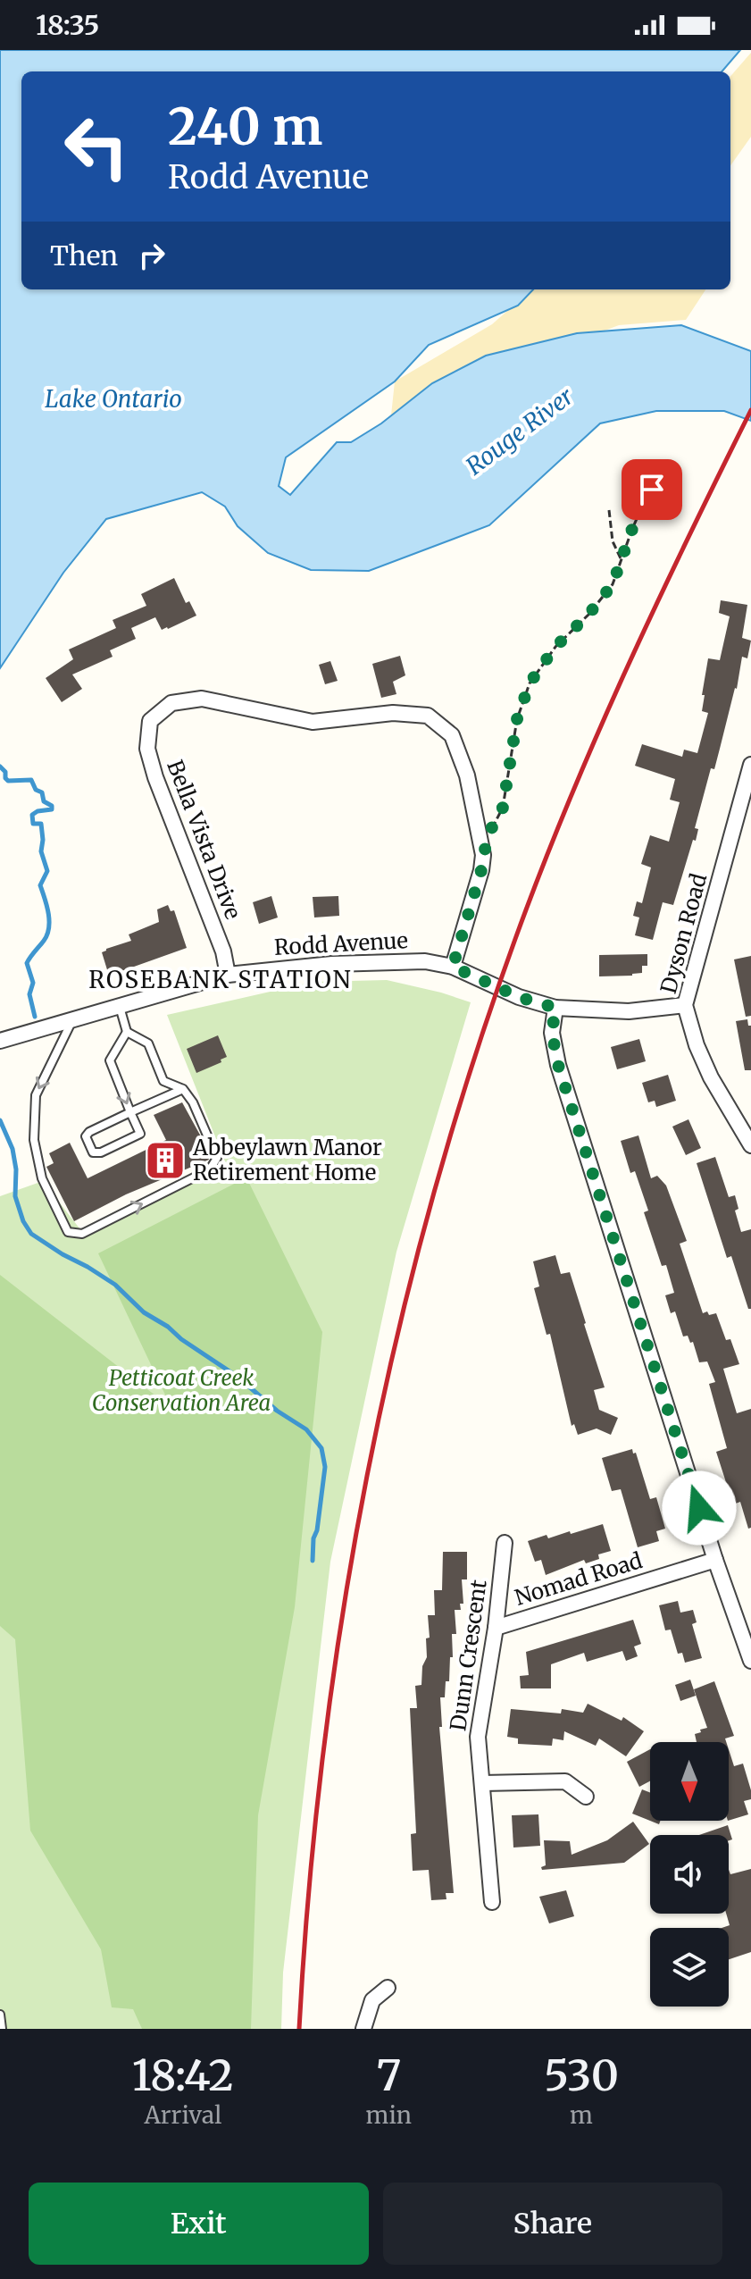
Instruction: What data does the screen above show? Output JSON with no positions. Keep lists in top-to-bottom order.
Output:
{
  "streets": {
    "street": [
      "Bella Vista Drive",
      "Dyson Road",
      "Rodd Avenue",
      "Nomad Road",
      "Dunn Crescent"
    ]
  },
  "crossings": [
    ["Bella Vista Drive", "Rodd Avenue"],
    ["Dyson Road", "Rodd Avenue"],
    ["Nomad Road", "Dunn Crescent"]
  ],
  "districts": ["ROSEBANK STATION"],
  "water": ["Lake Ontario", "Rouge River"],
  "parks": ["Petticoat Creek Conservation Area"],
  "places": {
    "building": ["Abbeylawn Manor Retirement Home"]
  },
  "north": "bottom",
  "page": {
    "status": "18:35",
    "turn": ["240 m", "Rodd Avenue"],
    "then": "Then",
    "eta": [
      "18:42",
      "Arrival",
      "7",
      "min",
      "530",
      "m"
    ],
    "buttons": ["Exit", "Share"]
  }
}
